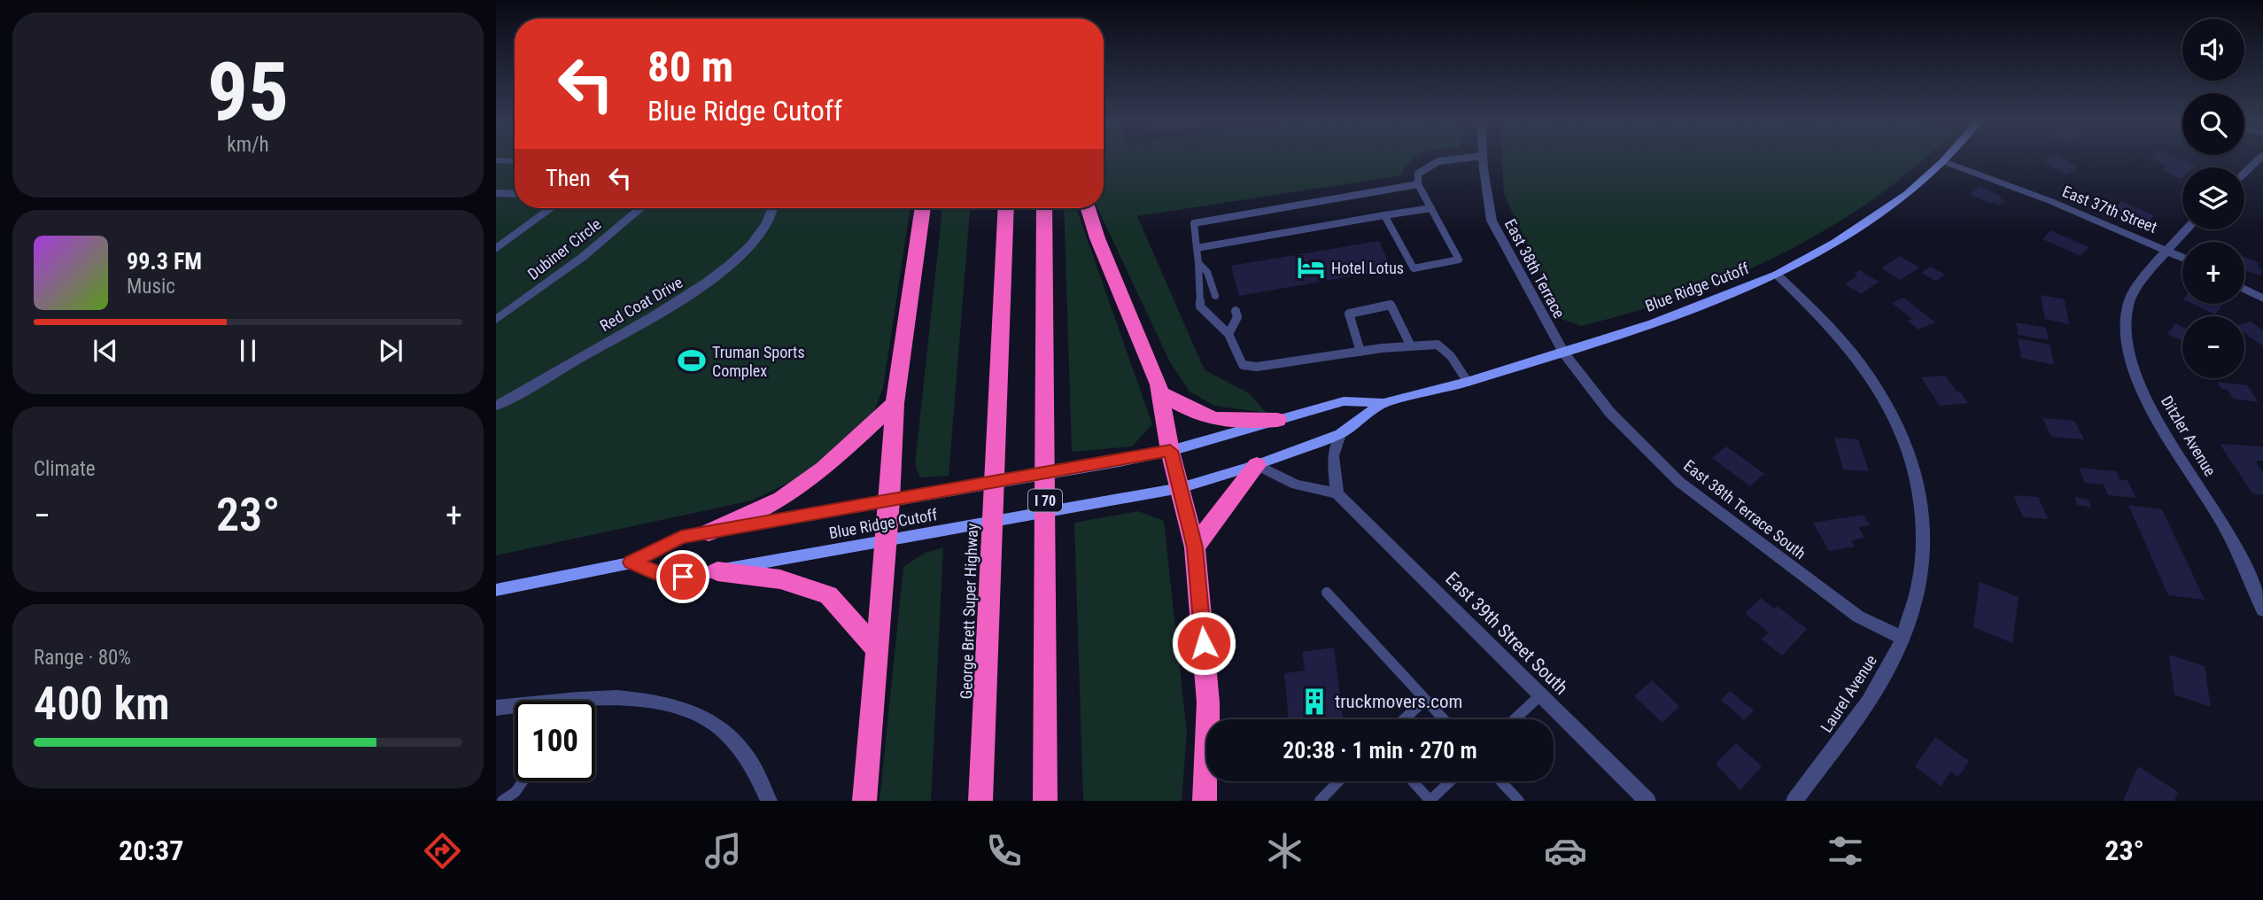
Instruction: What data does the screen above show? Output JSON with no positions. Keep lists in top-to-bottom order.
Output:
{
  "streets": {
    "highway": ["I 70", "George Brett Super Highway"],
    "main road": ["Blue Ridge Cutoff"],
    "street": [
      "East 37th Street",
      "Dubiner Circle",
      "East 38th Terrace",
      "Red Coat Drive",
      "Ditzler Avenue",
      "East 38th Terrace South",
      "East 39th Street South",
      "Laurel Avenue"
    ]
  },
  "crossings": [
    ["East 37th Street", "Blue Ridge Cutoff"],
    ["East 37th Street", "Ditzler Avenue"],
    ["East 38th Terrace", "Blue Ridge Cutoff"],
    ["East 38th Terrace", "East 38th Terrace South"],
    ["Blue Ridge Cutoff", "East 38th Terrace South"],
    ["Blue Ridge Cutoff", "Laurel Avenue"],
    ["East 38th Terrace South", "Laurel Avenue"]
  ],
  "places": {
    "hotel": ["Hotel Lotus"],
    "sports": ["Truman Sports Complex"],
    "building": ["truckmovers.com"]
  },
  "page": {
    "tile": [
      ["95", "km/h"],
      "Climate",
      ["Range · 80%", "400 km"]
    ],
    "map_buttons": ["+", "−"],
    "turn": ["80 m", "Blue Ridge Cutoff"],
    "then": "Then",
    "song": ["99.3 FM", "Music"],
    "heat": ["−", "23°", "+"],
    "limit": "100",
    "trip": "20:38 · 1 min · 270 m",
    "tabs": ["20:37", "23°"]
  }
}
